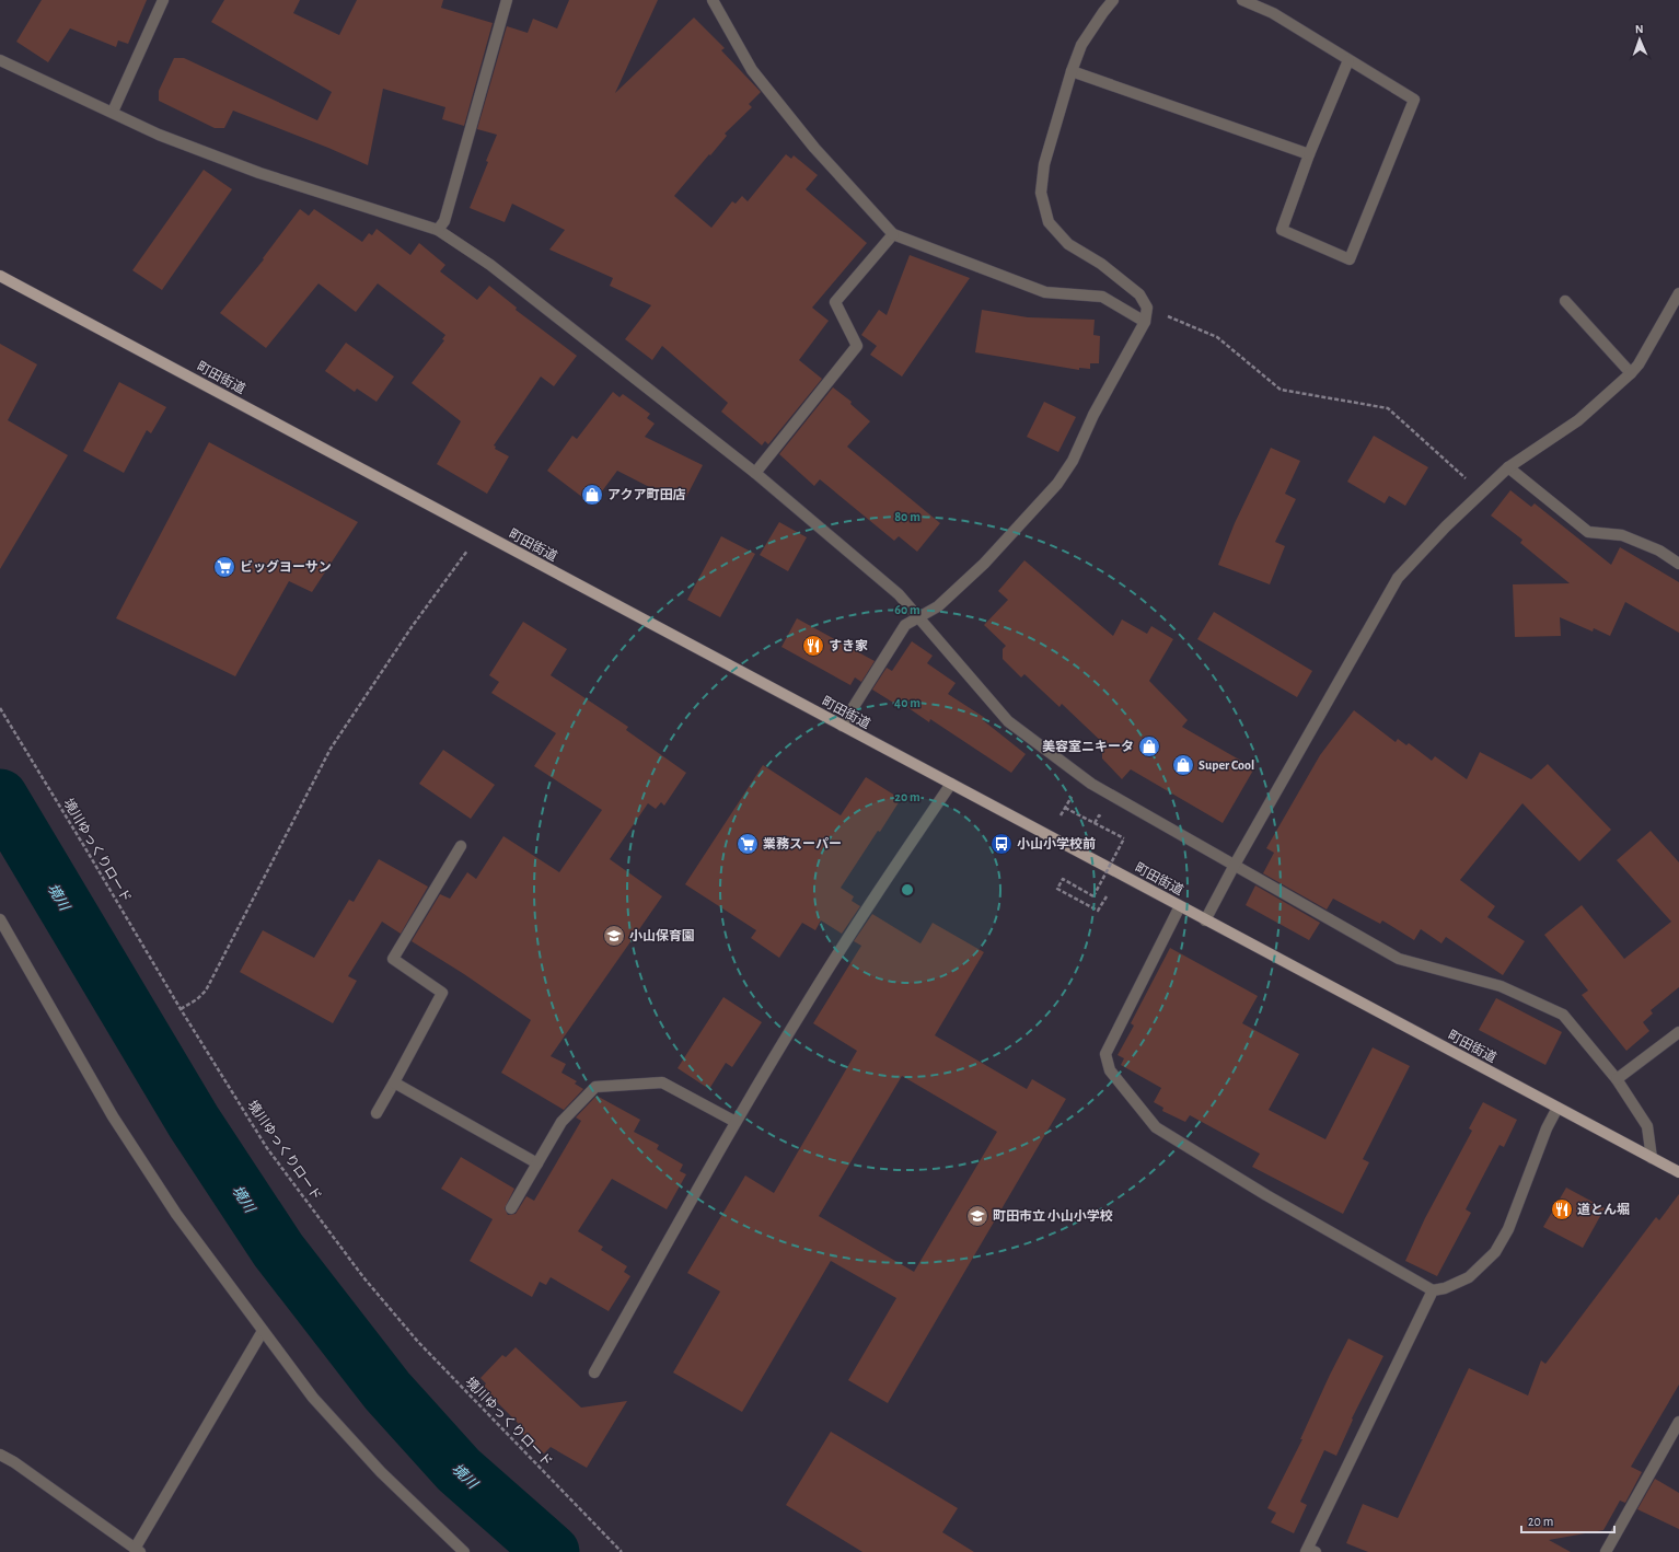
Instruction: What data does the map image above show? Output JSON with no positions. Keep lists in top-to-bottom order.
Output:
{
  "streets": {
    "main road": ["町田街道"],
    "path": ["境川ゆっくりロード"]
  },
  "water": ["境川"],
  "places": {
    "shop": ["アクア町田店", "美容室ニキータ", "Super Cool"],
    "supermarket": ["ビッグヨーサン", "業務スーパー"],
    "restaurant": ["すき家", "道とん堀"],
    "bus stop": ["小山小学校前"],
    "school or university": ["小山保育園", "町田市立 小山小学校"]
  },
  "scale_bar": "20 m",
  "north": "top",
  "rings": [
    "80 m",
    "60 m",
    "40 m",
    "20 m"
  ]
}
